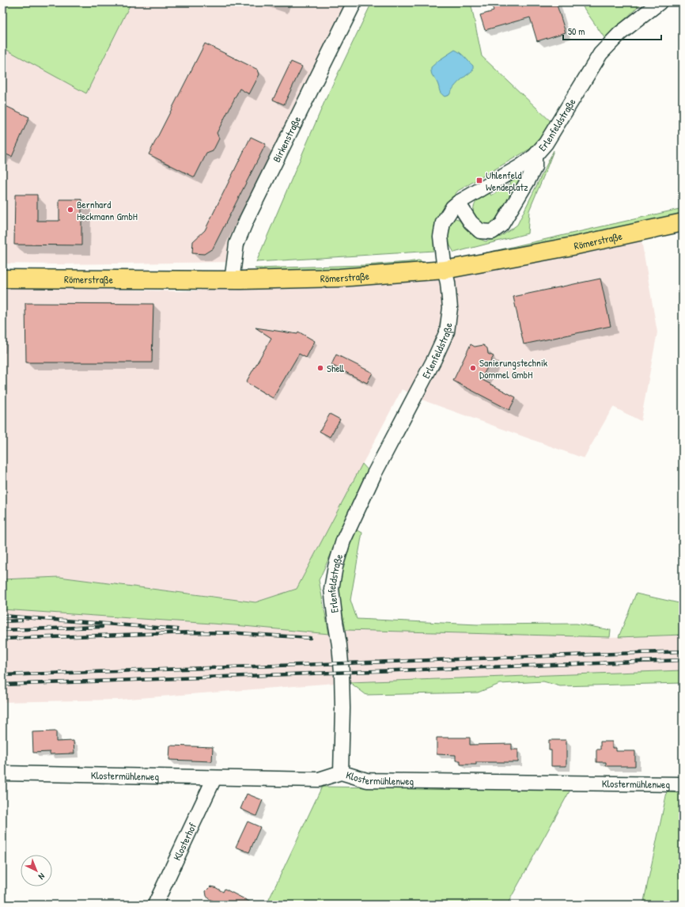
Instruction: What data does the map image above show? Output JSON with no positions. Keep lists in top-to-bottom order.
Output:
{
  "streets": {
    "main road": ["Römerstraße"],
    "street": [
      "Erlenfeldstraße",
      "Birkenstraße",
      "Klostermühlenweg",
      "Klosterhof"
    ]
  },
  "crossings": [
    ["Erlenfeldstraße", "Römerstraße"],
    ["Erlenfeldstraße", "Klostermühlenweg"],
    ["Birkenstraße", "Römerstraße"],
    ["Klostermühlenweg", "Klosterhof"]
  ],
  "places": {
    "transit": ["Uhlenfeld Wendeplatz"],
    "other": ["Bernhard Heckmann GmbH", "Shell", "Sanierungstechnik Dommel GmbH"]
  },
  "scale_bar": "50 m",
  "north": "bottom right"
}
